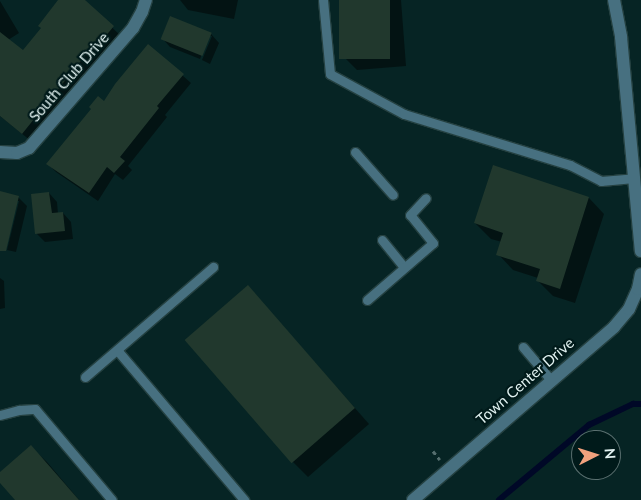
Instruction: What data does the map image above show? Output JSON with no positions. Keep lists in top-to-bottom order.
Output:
{
  "streets": {
    "street": ["South Club Drive", "Town Center Drive"]
  },
  "north": "right"
}
